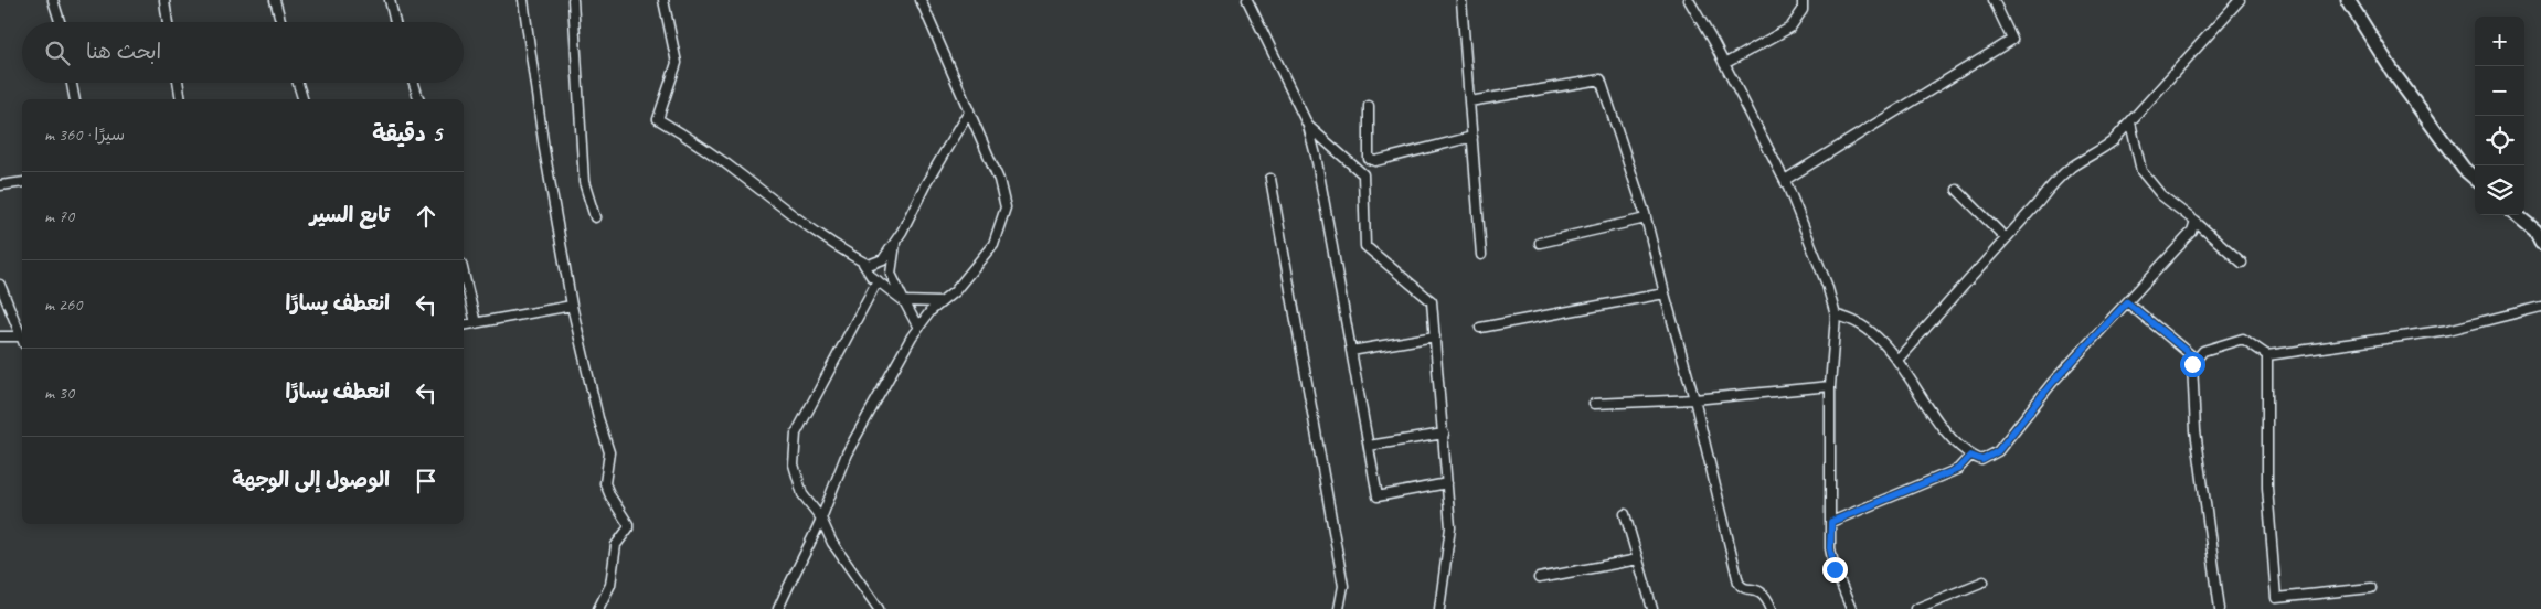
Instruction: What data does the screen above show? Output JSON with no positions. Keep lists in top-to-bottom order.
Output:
{
  "page": {
    "map_buttons": ["+", "−"],
    "search": "ابحث هنا",
    "heading": ["5 دقيقة", "سيرًا · 360 m"],
    "list": [
      ["تابع السير", "70 m"],
      ["انعطف يسارًا", "260 m"],
      ["انعطف يسارًا", "30 m"],
      "الوصول إلى الوجهة"
    ]
  }
}
